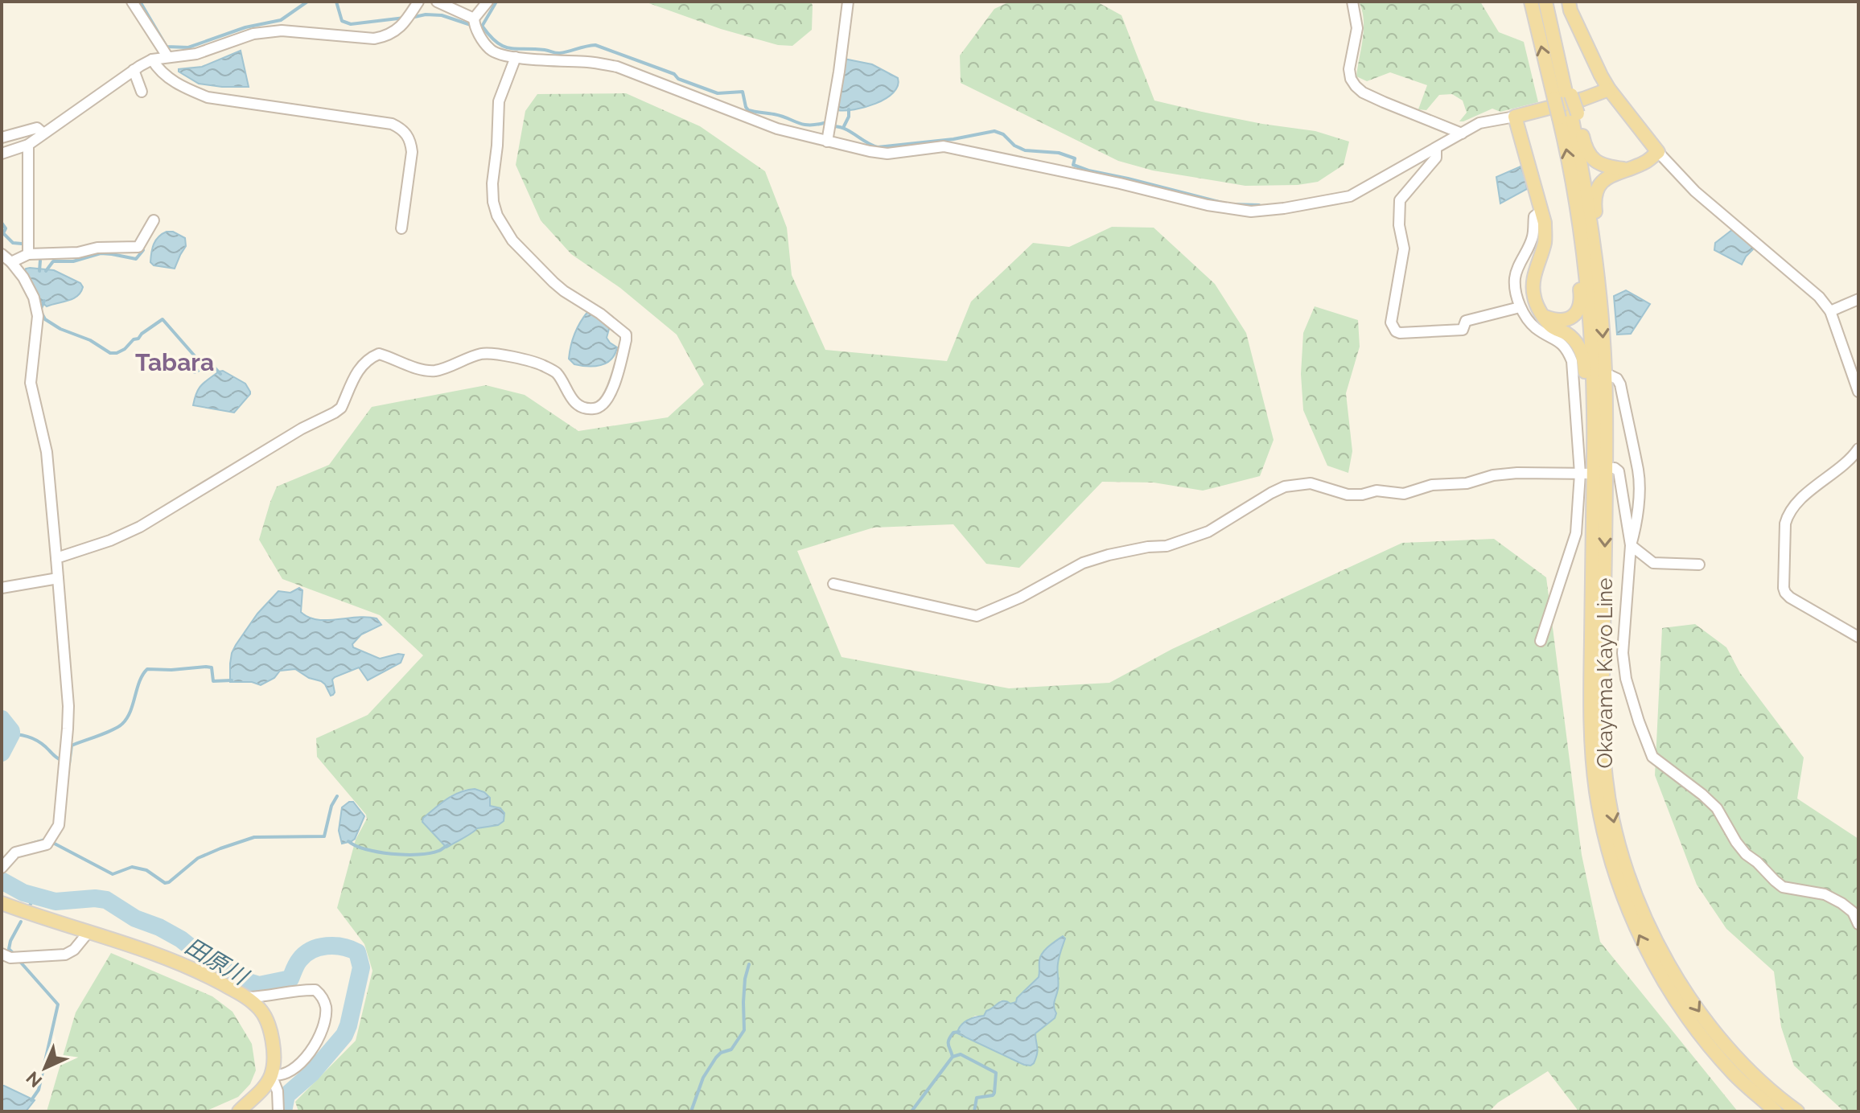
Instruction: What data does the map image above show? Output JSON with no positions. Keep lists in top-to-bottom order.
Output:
{
  "streets": {
    "main road": ["Okayama Kayo Line"]
  },
  "districts": ["Tabara"],
  "water": ["田原川"],
  "north": "bottom left"
}
